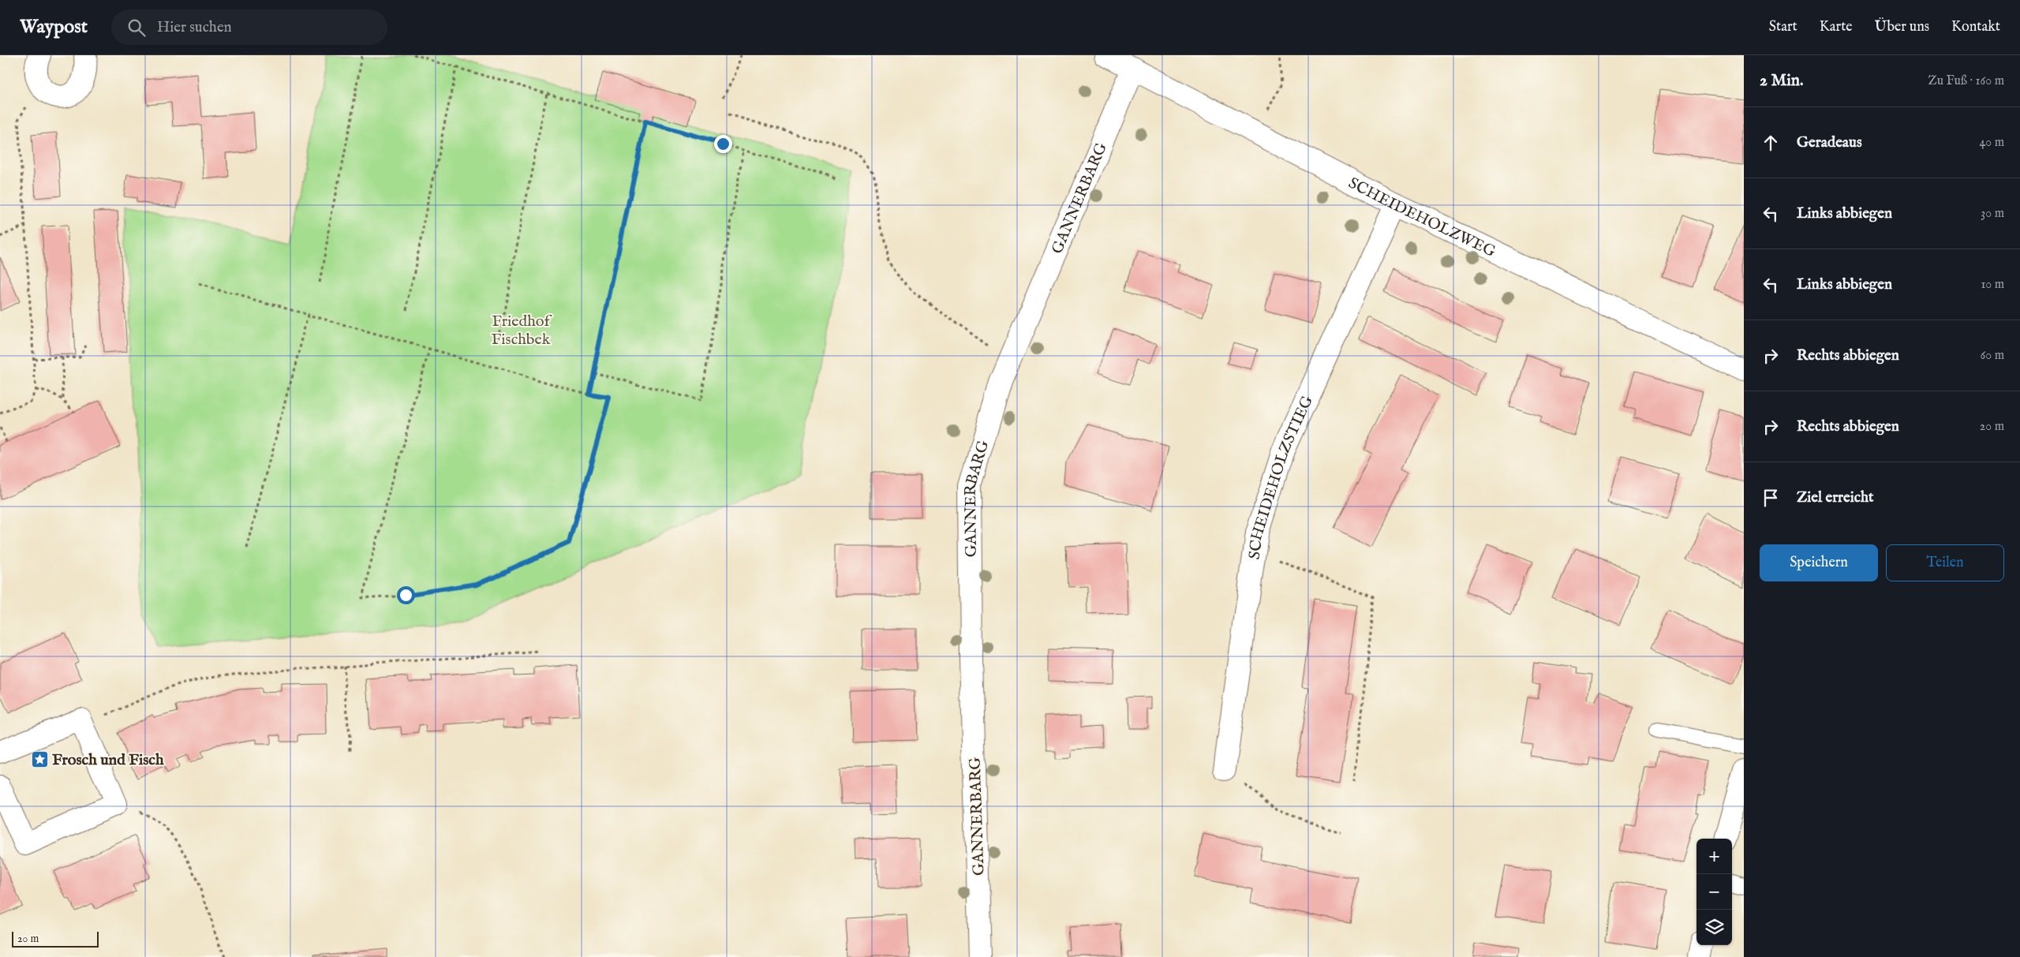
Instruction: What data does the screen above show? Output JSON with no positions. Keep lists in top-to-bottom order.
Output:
{
  "streets": {
    "street": ["GANNERBARG", "SCHEIDEHOLZWEG", "SCHEIDEHOLZSTIEG"]
  },
  "crossings": [
    ["GANNERBARG", "SCHEIDEHOLZWEG"],
    ["SCHEIDEHOLZWEG", "SCHEIDEHOLZSTIEG"]
  ],
  "parks": ["Friedhof Fischbek"],
  "places": {
    "place": ["Frosch und Fisch"]
  },
  "scale_bar": "20 m",
  "page": {
    "header": "Waypost",
    "search": "Hier suchen",
    "nav": [
      "Start",
      "Karte",
      "Über uns",
      "Kontakt"
    ],
    "heading": ["2 Min.", "Zu Fuß · 160 m"],
    "list": [
      ["Geradeaus", "40 m"],
      ["Links abbiegen", "30 m"],
      ["Links abbiegen", "10 m"],
      ["Rechts abbiegen", "60 m"],
      ["Rechts abbiegen", "20 m"],
      "Ziel erreicht"
    ],
    "buttons": ["Speichern", "Teilen"],
    "map_buttons": ["+", "−"],
    "scale": "20 m"
  }
}
